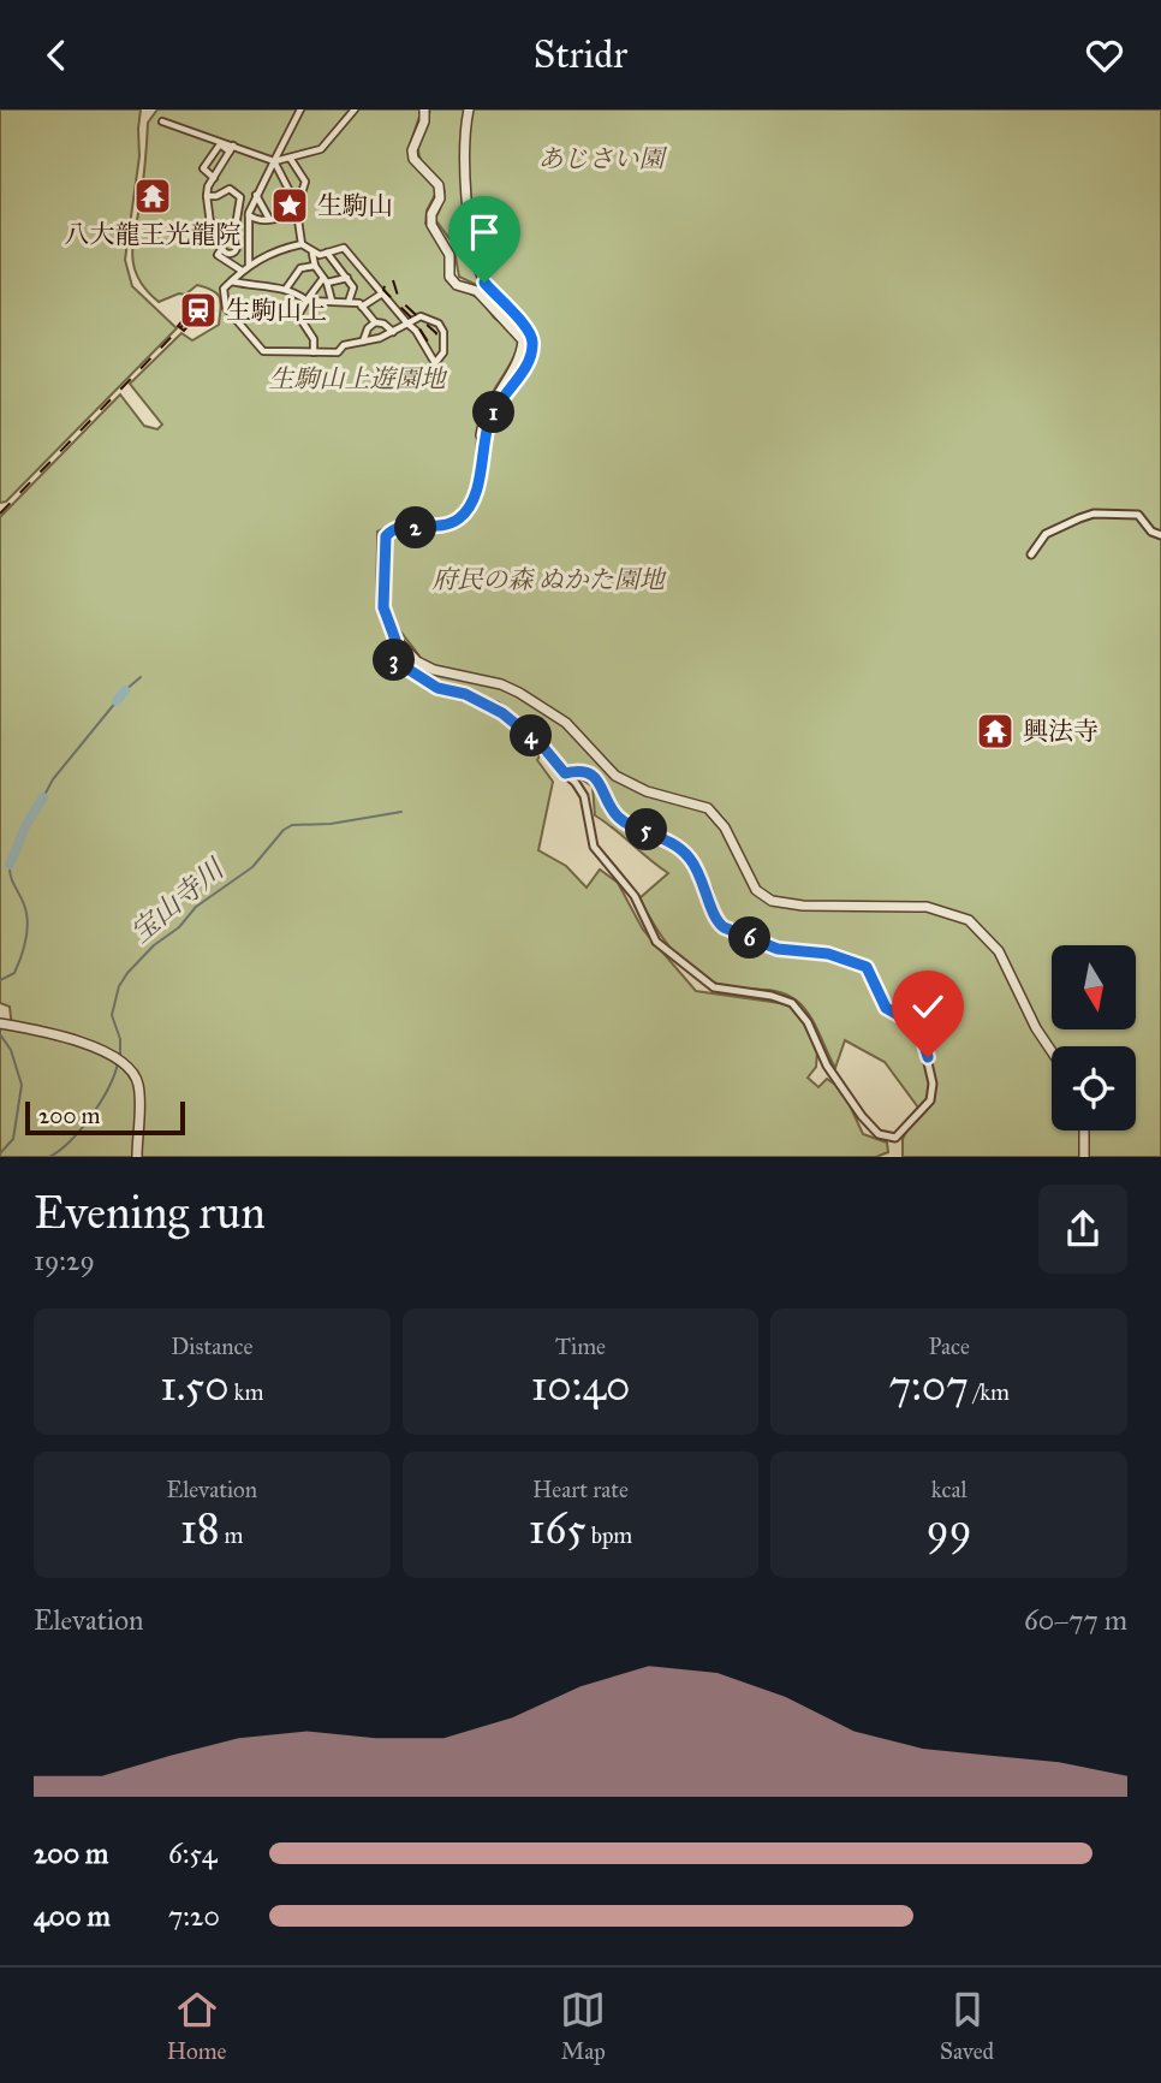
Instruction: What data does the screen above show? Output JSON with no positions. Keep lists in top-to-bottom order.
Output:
{
  "water": ["宝山寺川"],
  "parks": ["あじさい園", "生駒山上遊園地", "府民の森 ぬかた園地"],
  "places": {
    "temple": ["八大龍王光龍院", "興法寺"],
    "place": ["生駒山"],
    "station": ["生駒山上"]
  },
  "scale_bar": "200 m",
  "north": "bottom",
  "page": {
    "header": "Stridr",
    "pins": [
      "1",
      "2",
      "3",
      "4",
      "5",
      "6"
    ],
    "scale": "200 m",
    "heading": ["Evening run", "19:29"],
    "stats": [
      ["Distance", "1.50 km"],
      ["Time", "10:40"],
      ["Pace", "7:07 /km"],
      ["Elevation", "18 m"],
      ["Heart rate", "165 bpm"],
      ["kcal", "99"]
    ],
    "chart": ["Elevation", "60–77 m"],
    "list": [
      {
        "name": "200 m",
        "note": "6:54"
      },
      {
        "name": "400 m",
        "note": "7:20"
      }
    ],
    "tabs": ["Home", "Map", "Saved"]
  }
}
